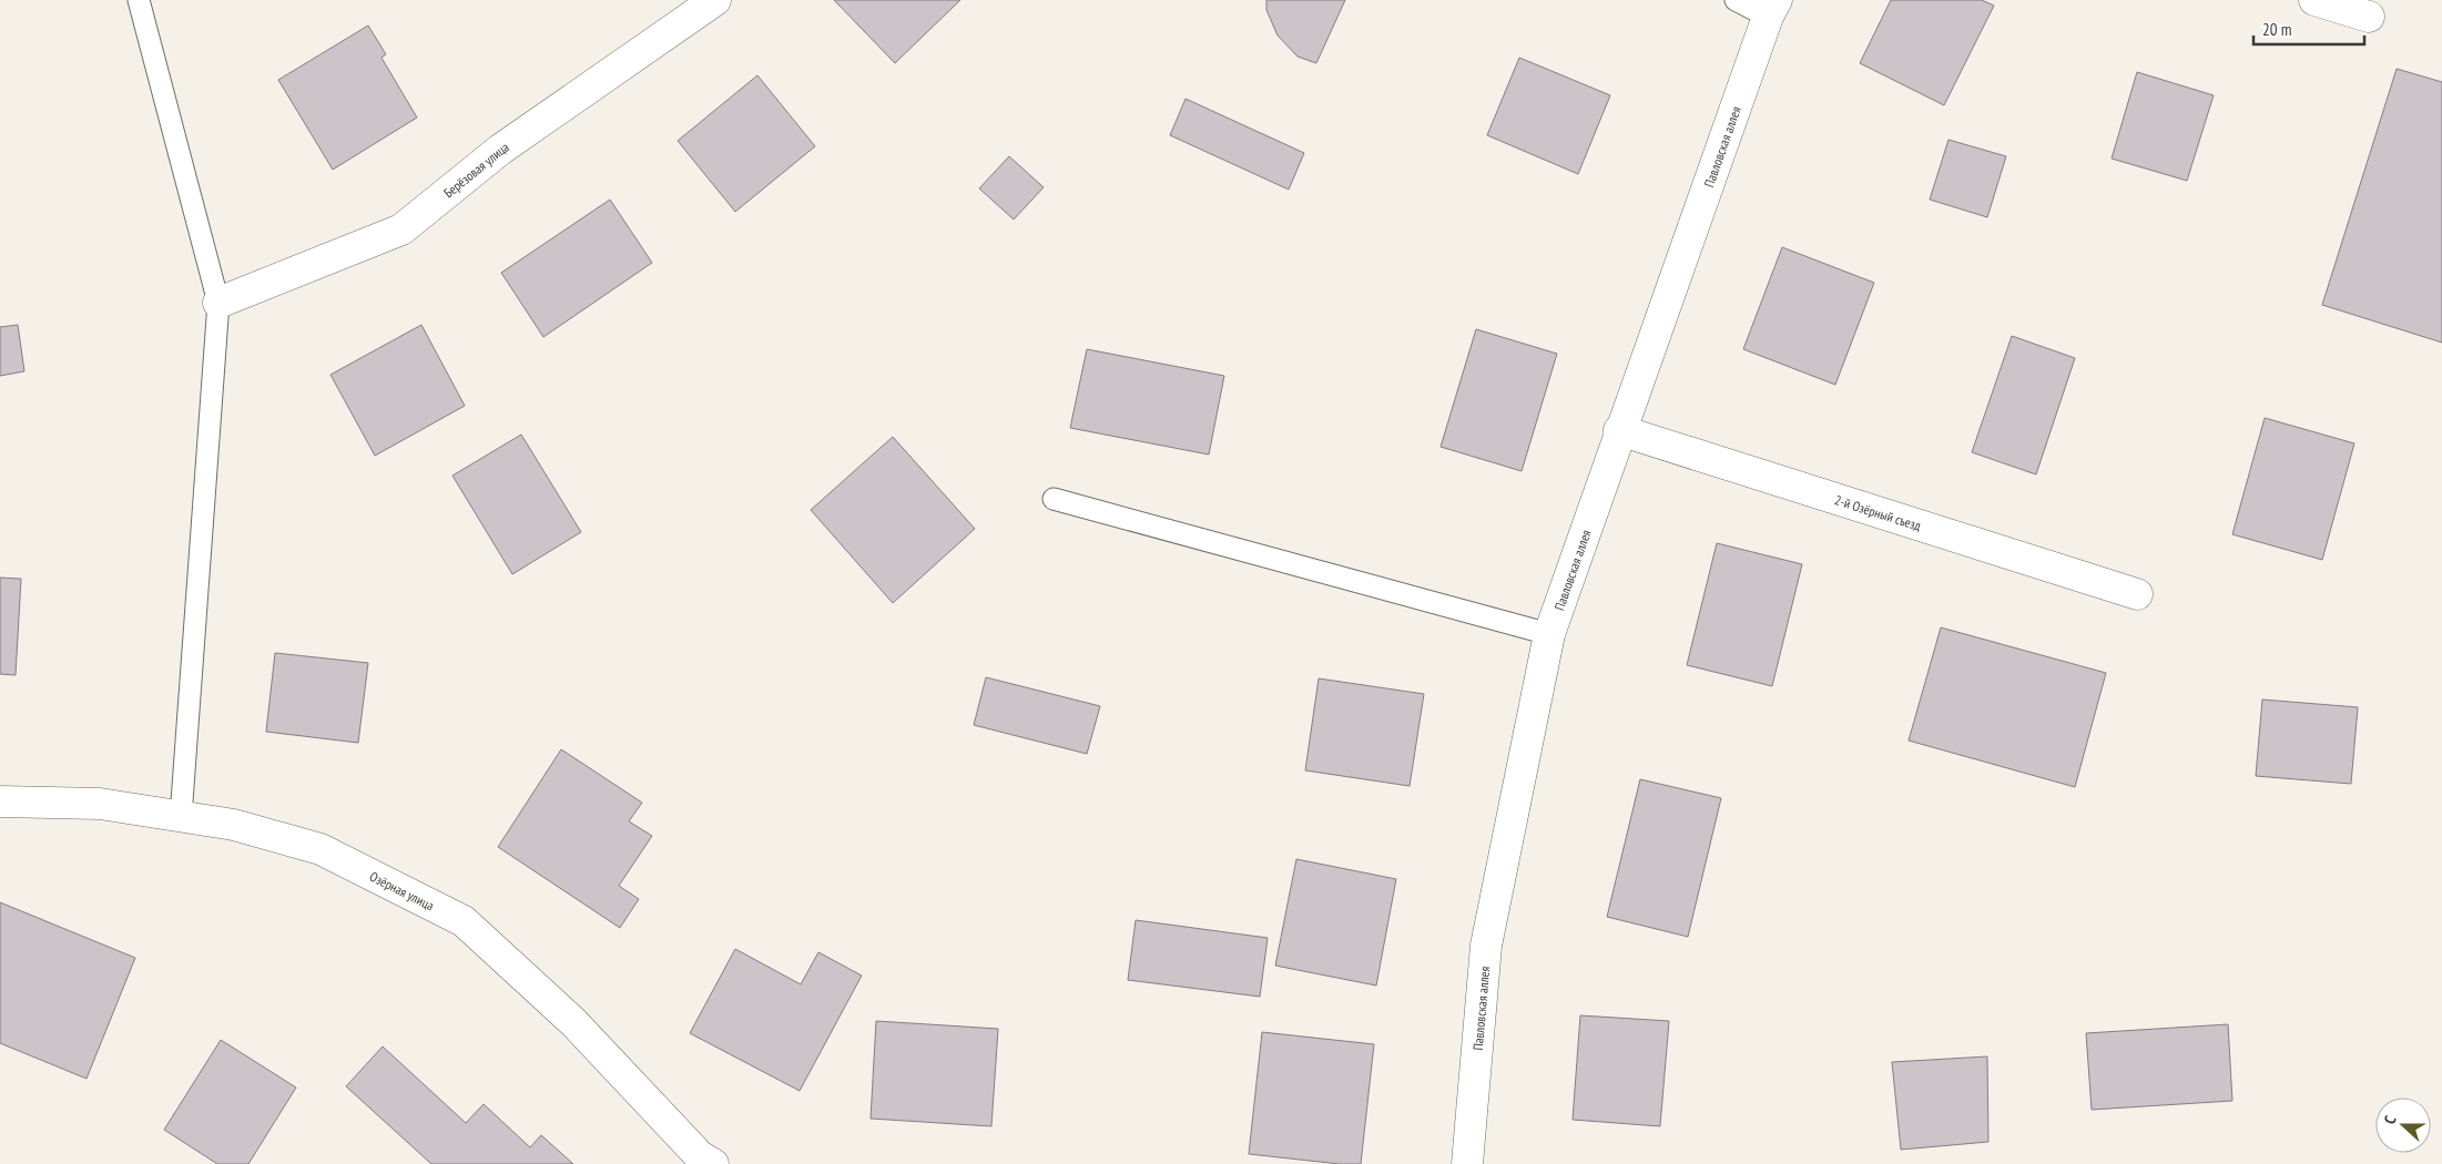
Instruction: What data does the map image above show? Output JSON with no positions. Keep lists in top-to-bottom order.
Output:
{
  "streets": {
    "street": [
      "Павловская аллея",
      "Берёзовая улица",
      "2-й Озёрный съезд",
      "Озёрная улица"
    ]
  },
  "crossings": [
    ["Павловская аллея", "2-й Озёрный съезд"]
  ],
  "scale_bar": "20 m",
  "north": "left"
}
